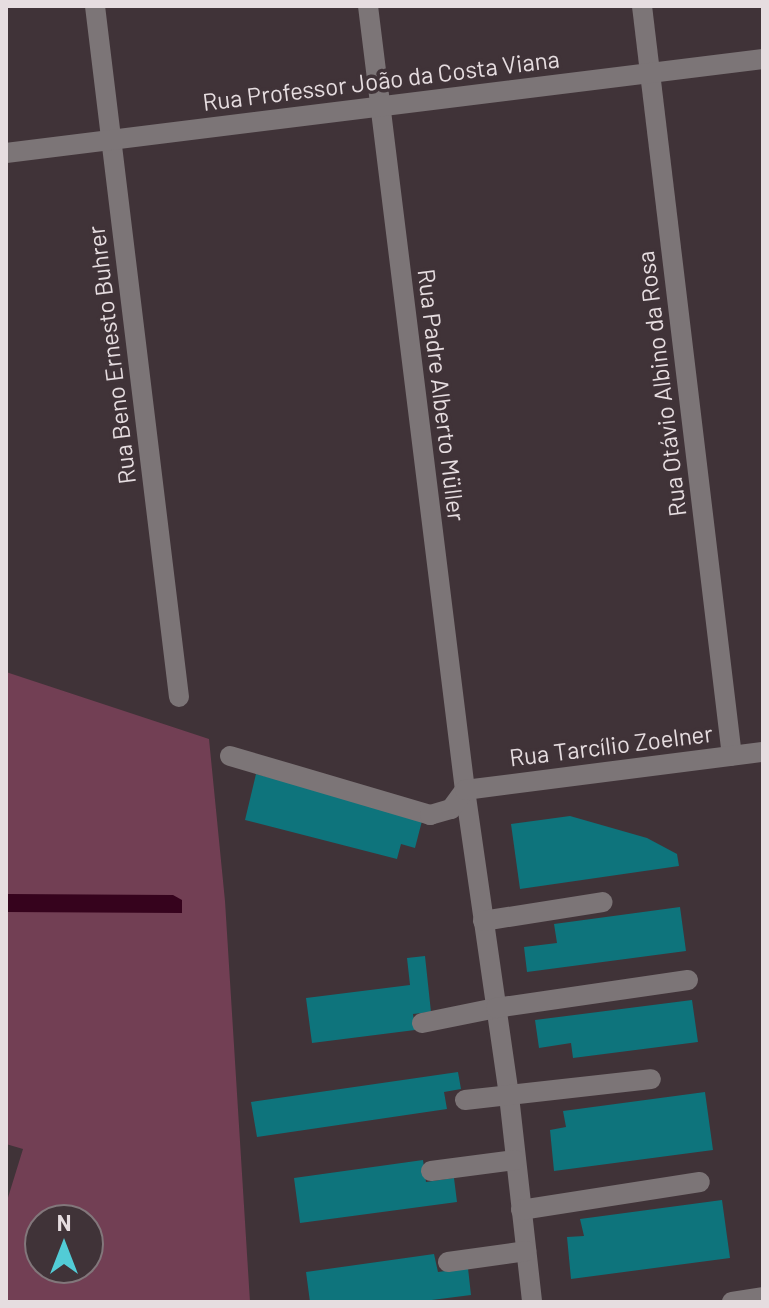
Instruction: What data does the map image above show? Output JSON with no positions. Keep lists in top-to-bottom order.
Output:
{
  "streets": {
    "street": [
      "Rua Professor João da Costa Viana",
      "Rua Beno Ernesto Buhrer",
      "Rua Otávio Albino da Rosa",
      "Rua Padre Alberto Müller",
      "Rua Tarcílio Zoelner"
    ]
  },
  "crossings": [
    ["Rua Professor João da Costa Viana", "Rua Beno Ernesto Buhrer"],
    ["Rua Professor João da Costa Viana", "Rua Otávio Albino da Rosa"],
    ["Rua Professor João da Costa Viana", "Rua Padre Alberto Müller"],
    ["Rua Otávio Albino da Rosa", "Rua Tarcílio Zoelner"],
    ["Rua Padre Alberto Müller", "Rua Tarcílio Zoelner"]
  ],
  "north": "top"
}
